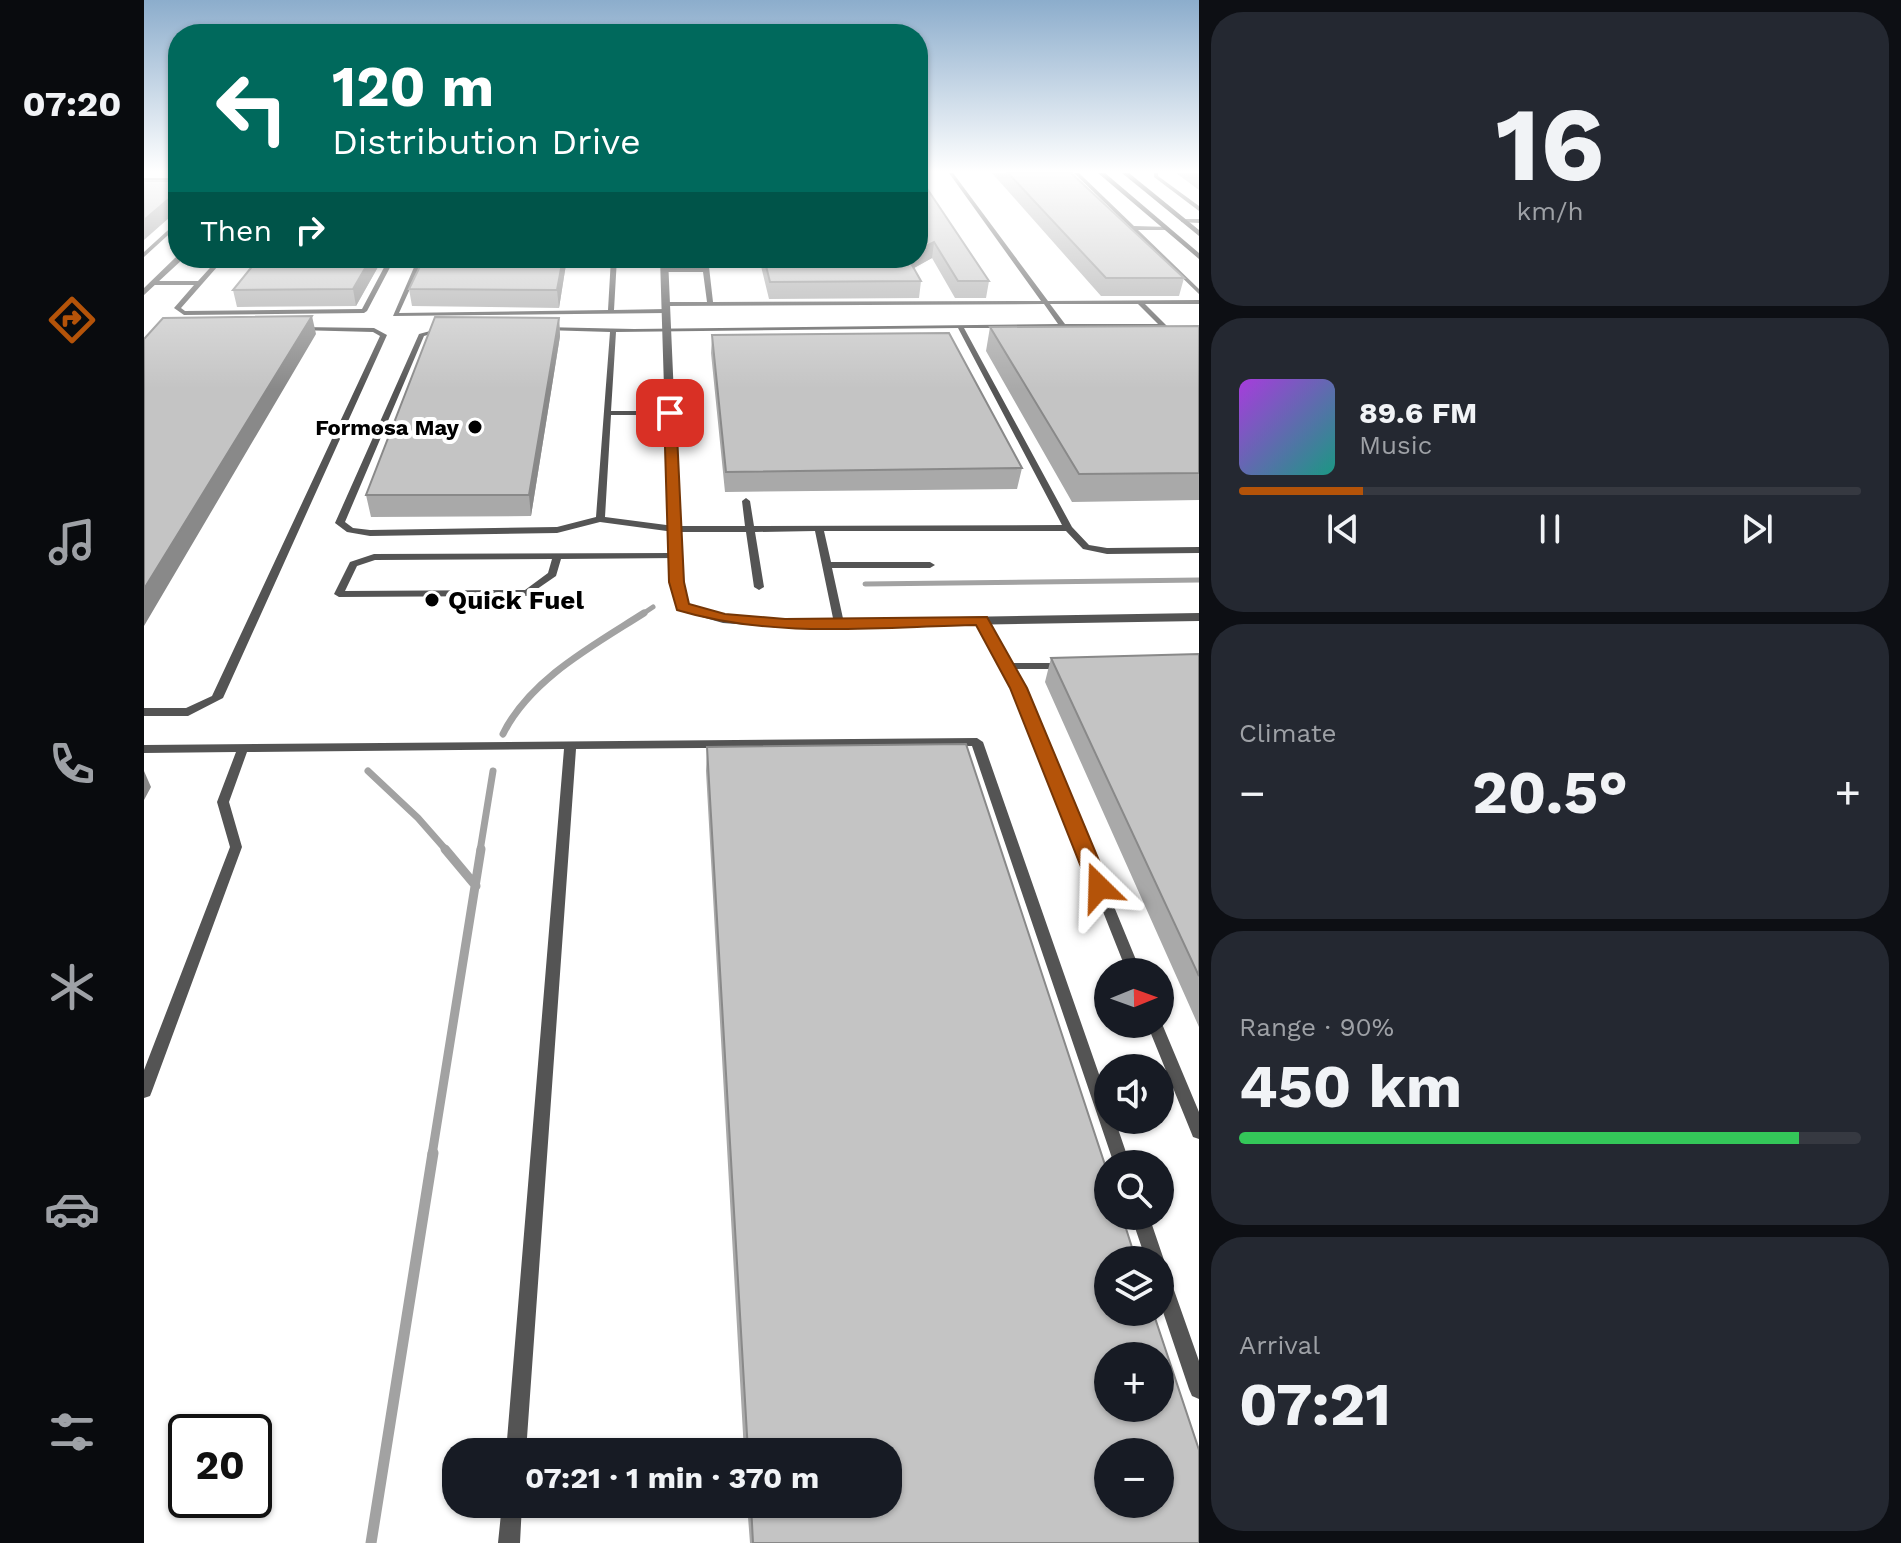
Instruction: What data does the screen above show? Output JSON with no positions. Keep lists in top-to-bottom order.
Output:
{
  "places": ["Formosa May", "Quick Fuel"],
  "north": "right",
  "page": {
    "tabs": "07:20",
    "tile": [
      ["16", "km/h"],
      "Climate",
      ["Range · 90%", "450 km"],
      ["Arrival", "07:21"]
    ],
    "turn": ["120 m", "Distribution Drive"],
    "then": "Then",
    "song": ["89.6 FM", "Music"],
    "heat": ["−", "20.5°", "+"],
    "map_buttons": ["+", "−"],
    "limit": "20",
    "trip": "07:21 · 1 min · 370 m"
  }
}
